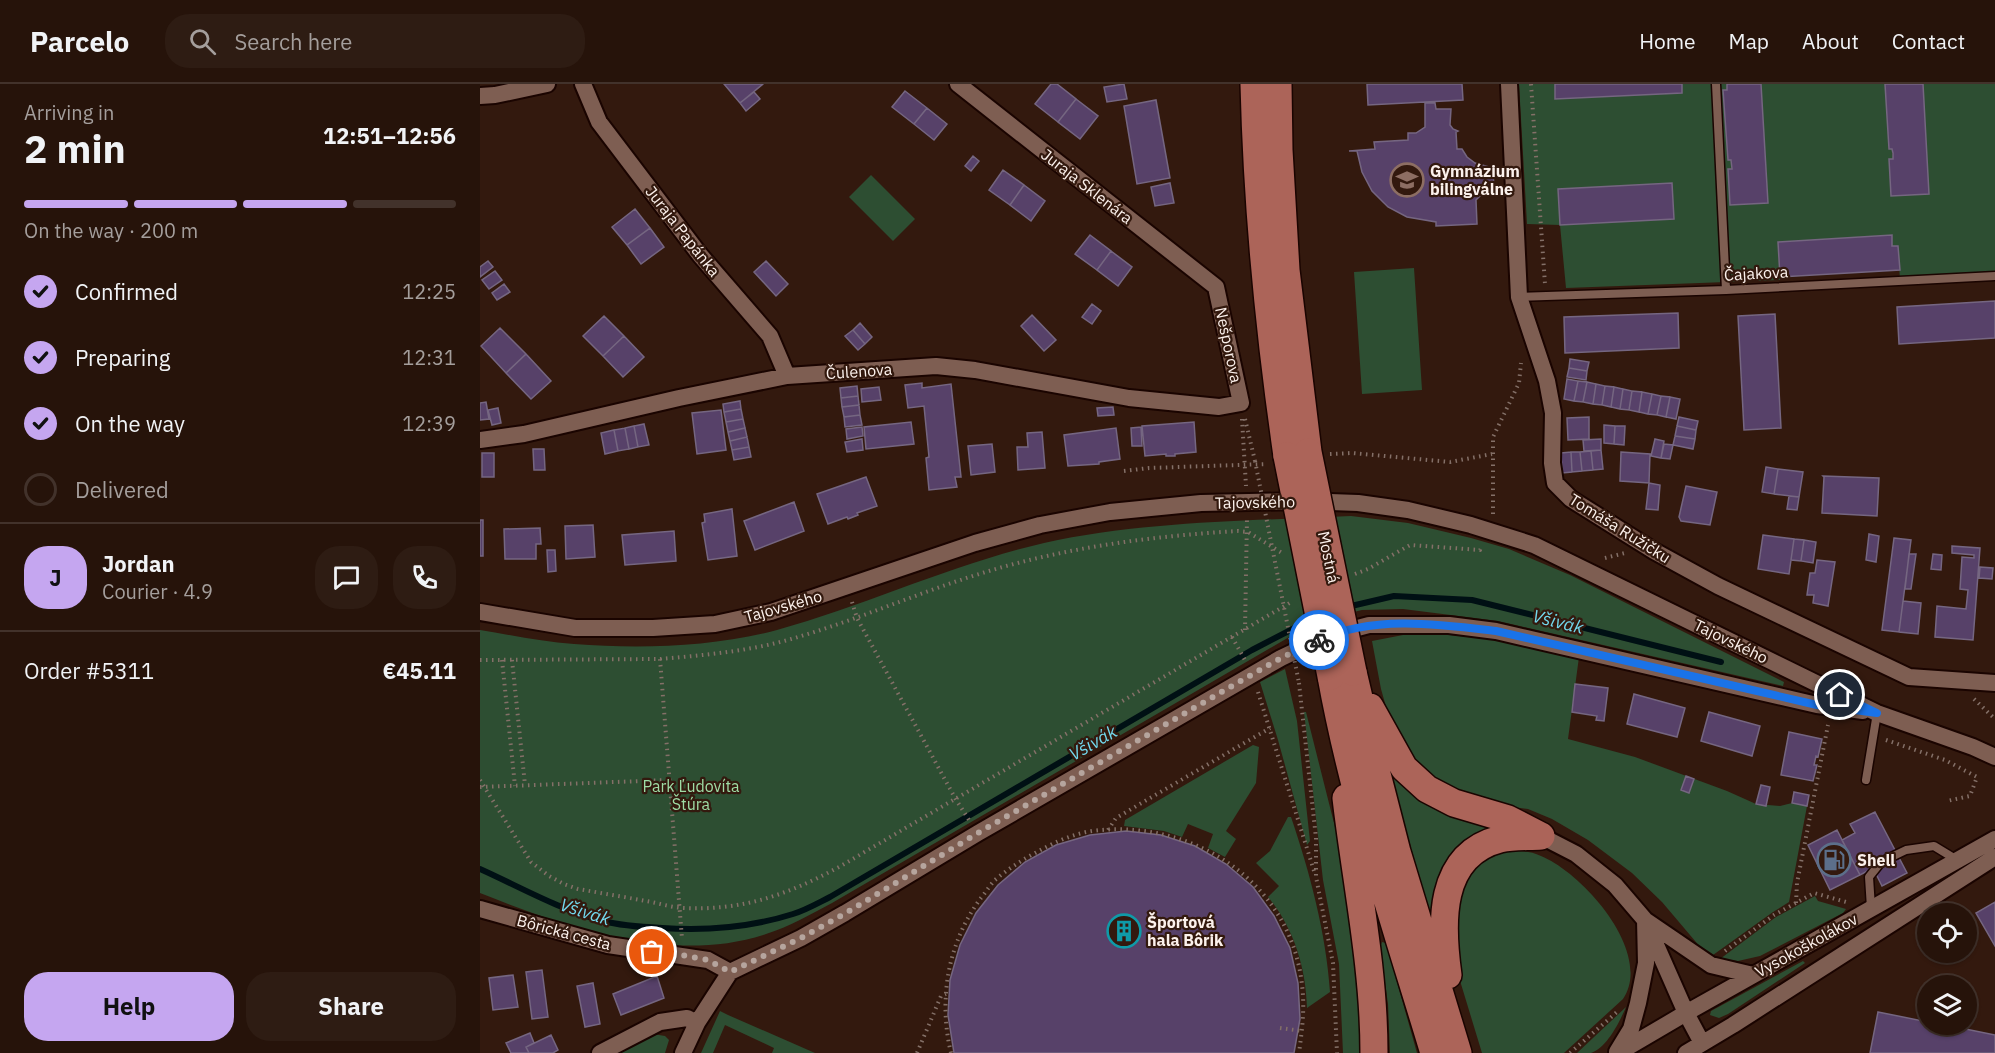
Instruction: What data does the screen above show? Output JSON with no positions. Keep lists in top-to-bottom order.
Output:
{
  "streets": {
    "main road": ["Mostná"],
    "street": [
      "Juraja Sklenára",
      "Juraja Papánka",
      "Nešporova",
      "Čulenova",
      "Tajovského",
      "Tomáša Ružičku",
      "Bôrická cesta",
      "Vysokoškolákov"
    ],
    "lane": ["Čajakova"]
  },
  "crossings": [
    ["Juraja Sklenára", "Nešporova"],
    ["Juraja Papánka", "Čulenova"],
    ["Čajakova", "Tomáša Ružičku"],
    ["Nešporova", "Čulenova"]
  ],
  "water": ["Všivák"],
  "parks": ["Park Ľudovíta Štúra"],
  "places": {
    "school or university": ["Gymnázium bilingválne"],
    "fuel station": ["Shell"],
    "building": ["Športová hala Bôrik"]
  },
  "page": {
    "header": "Parcelo",
    "search": "Search here",
    "nav": [
      "Home",
      "Map",
      "About",
      "Contact"
    ],
    "heading": ["2 min", "Arriving in", "12:51–12:56"],
    "panel": [
      "Jordan",
      "Courier · 4.9",
      "Order #5311",
      "€45.11"
    ],
    "bar": "On the way · 200 m",
    "list": [
      ["Confirmed", "12:25"],
      ["Preparing", "12:31"],
      ["On the way", "12:39"],
      "Delivered"
    ],
    "round": "J",
    "buttons": ["Help", "Share"]
  }
}
